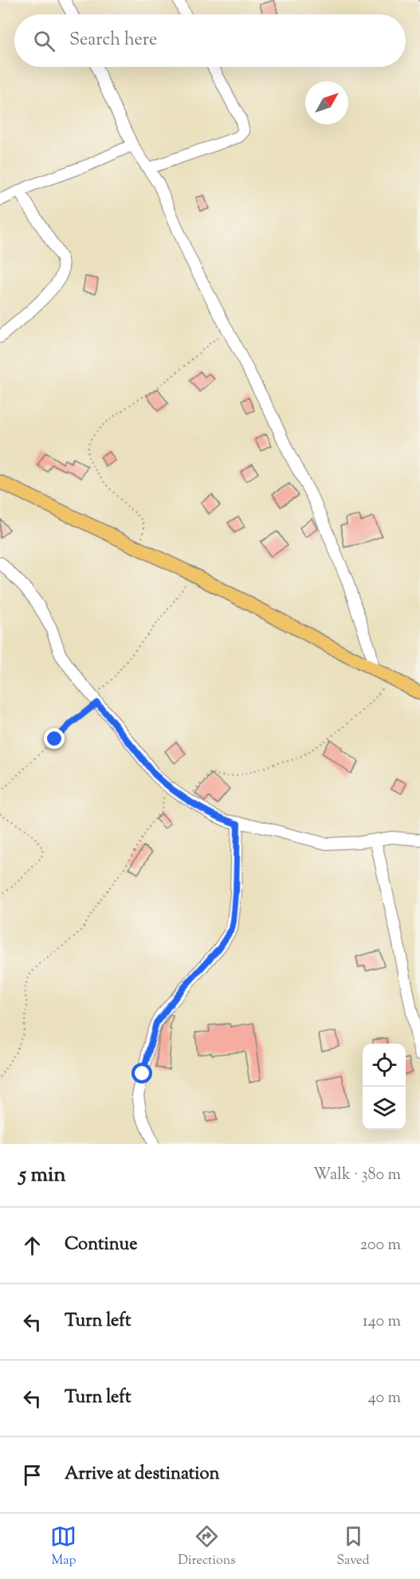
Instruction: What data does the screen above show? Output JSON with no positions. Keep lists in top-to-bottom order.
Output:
{
  "north": "top right",
  "page": {
    "search": "Search here",
    "heading": ["5 min", "Walk · 380 m"],
    "list": [
      ["Continue", "200 m"],
      ["Turn left", "140 m"],
      ["Turn left", "40 m"],
      "Arrive at destination"
    ],
    "nav": ["Map", "Directions", "Saved"]
  }
}
